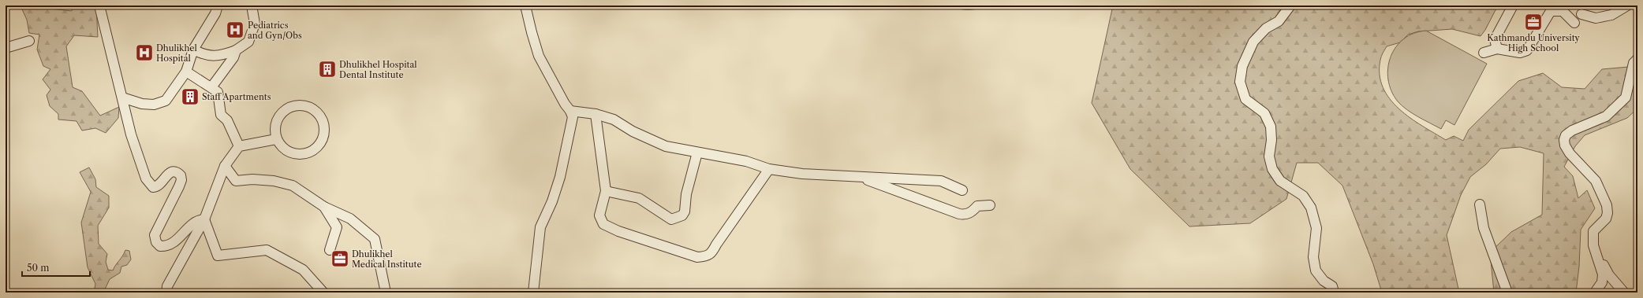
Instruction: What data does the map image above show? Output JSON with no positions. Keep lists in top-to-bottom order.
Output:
{
  "places": {
    "office": ["Kathmandu University High School", "Dhulikhel Medical Institute"],
    "hospital": ["Pediatrics and Gyn/Obs", "Dhulikhel Hospital"],
    "building": ["Dhulikhel Hospital Dental Institute", "Staff Apartments"]
  },
  "scale_bar": "50 m"
}
